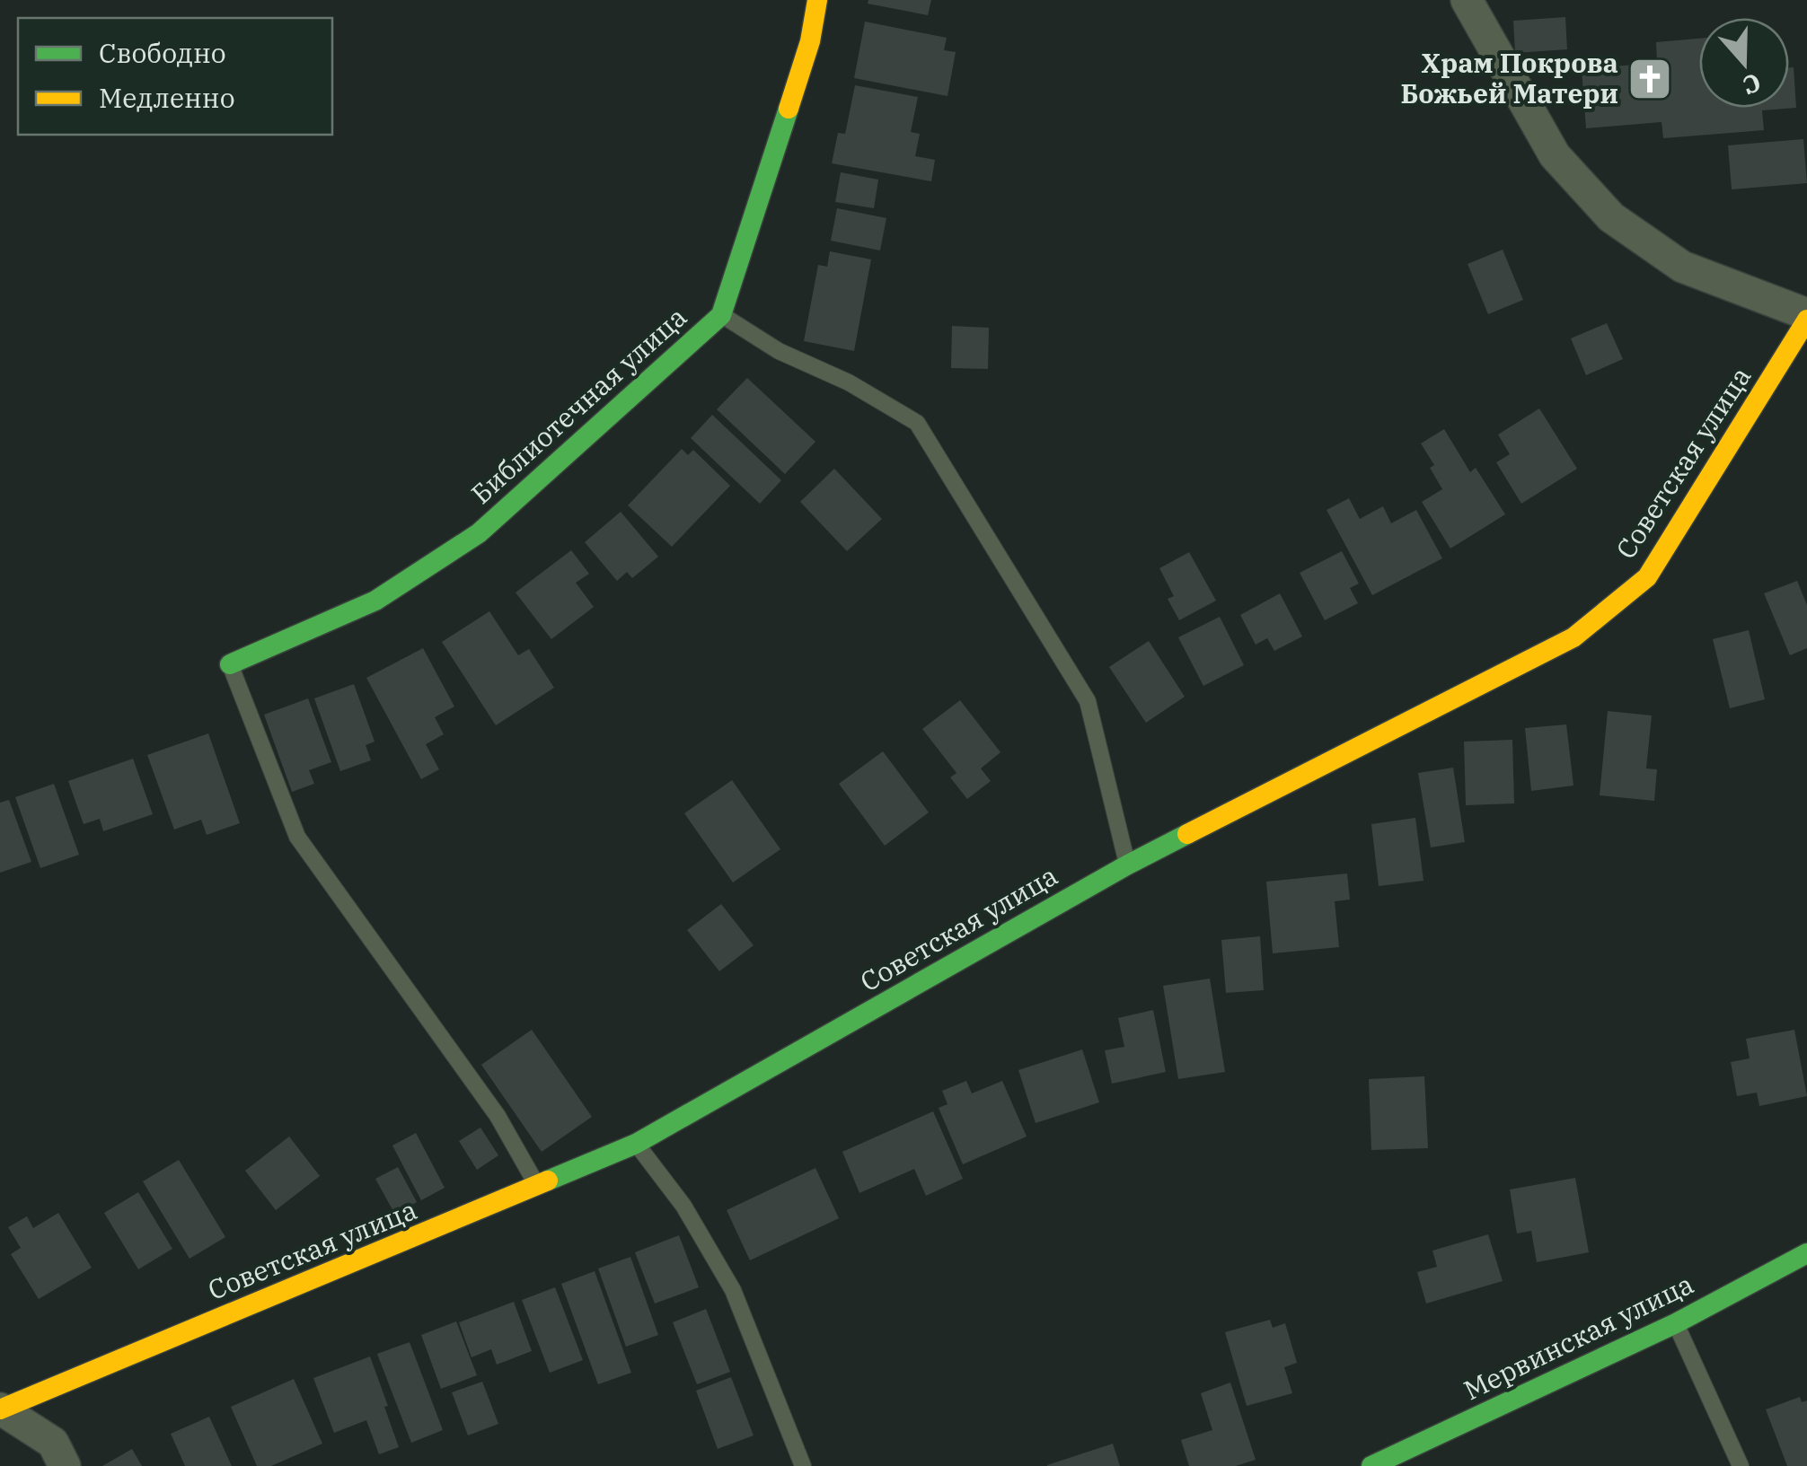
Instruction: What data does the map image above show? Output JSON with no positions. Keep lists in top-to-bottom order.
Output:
{
  "streets": {
    "street": ["Библиотечная улица", "Советская улица", "Мервинская улица"]
  },
  "places": {
    "church": ["Храм Покрова Божьей Матери"]
  },
  "legend": ["Свободно", "Медленно"],
  "north": "bottom"
}
